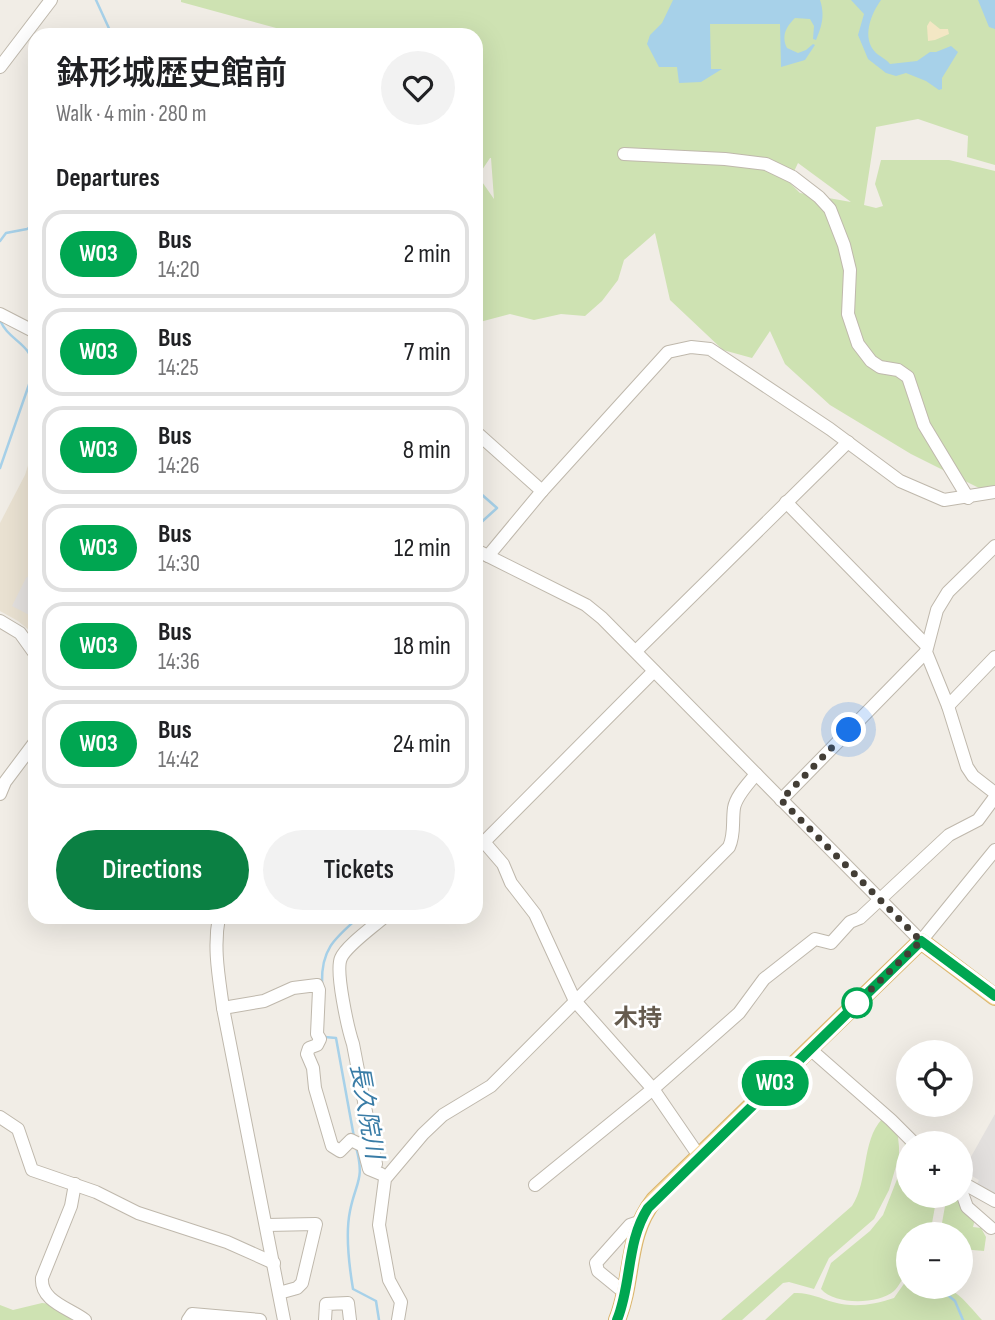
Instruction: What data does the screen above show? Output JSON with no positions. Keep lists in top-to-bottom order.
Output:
{
  "districts": ["木持"],
  "water": ["長久院川"],
  "lines": ["bus line W03"],
  "page": {
    "on_map": "W03",
    "heading": [
      ["鉢形城歴史館前", "Walk · 4 min · 280 m"],
      "Departures"
    ],
    "list": [
      {
        "mark": "W03",
        "name": "Bus",
        "note": "14:20",
        "value": "2 min"
      },
      {
        "mark": "W03",
        "name": "Bus",
        "note": "14:25",
        "value": "7 min"
      },
      {
        "mark": "W03",
        "name": "Bus",
        "note": "14:26",
        "value": "8 min"
      },
      {
        "mark": "W03",
        "name": "Bus",
        "note": "14:30",
        "value": "12 min"
      },
      {
        "mark": "W03",
        "name": "Bus",
        "note": "14:36",
        "value": "18 min"
      },
      {
        "mark": "W03",
        "name": "Bus",
        "note": "14:42",
        "value": "24 min"
      }
    ],
    "buttons": ["Directions", "Tickets"],
    "map_buttons": ["+", "−"]
  }
}
